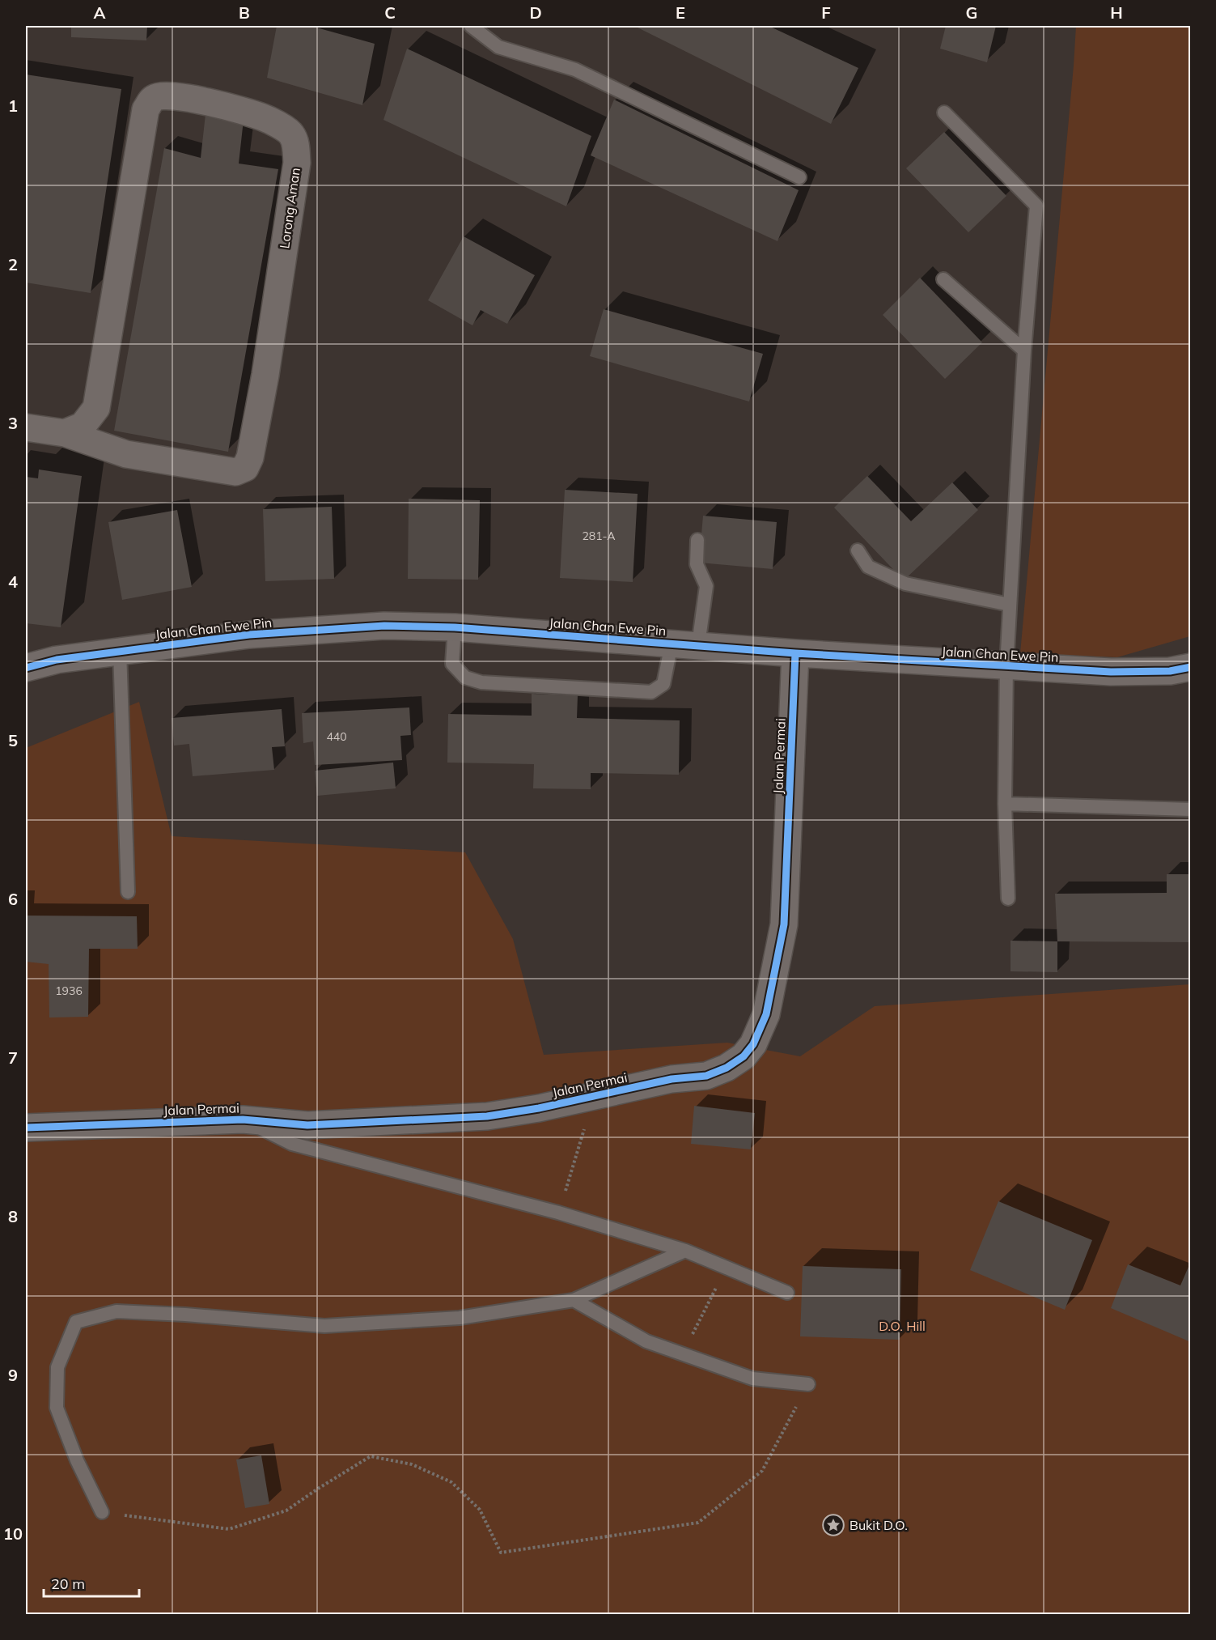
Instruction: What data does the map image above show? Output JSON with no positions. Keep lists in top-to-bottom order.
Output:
{
  "streets": {
    "street": ["Lorong Aman", "Jalan Chan Ewe Pin", "Jalan Permai"]
  },
  "crossings": [
    ["Jalan Chan Ewe Pin", "Jalan Permai"]
  ],
  "parks": ["D.O. Hill"],
  "places": {
    "place": ["Bukit D.O."]
  },
  "house_numbers": ["281-A", "440", "1936"],
  "scale_bar": "20 m",
  "grid": {
    "columns": [
      "A",
      "B",
      "C",
      "D",
      "E",
      "F",
      "G",
      "H"
    ],
    "rows": [
      "1",
      "2",
      "3",
      "4",
      "5",
      "6",
      "7",
      "8",
      "9",
      "10"
    ]
  }
}
